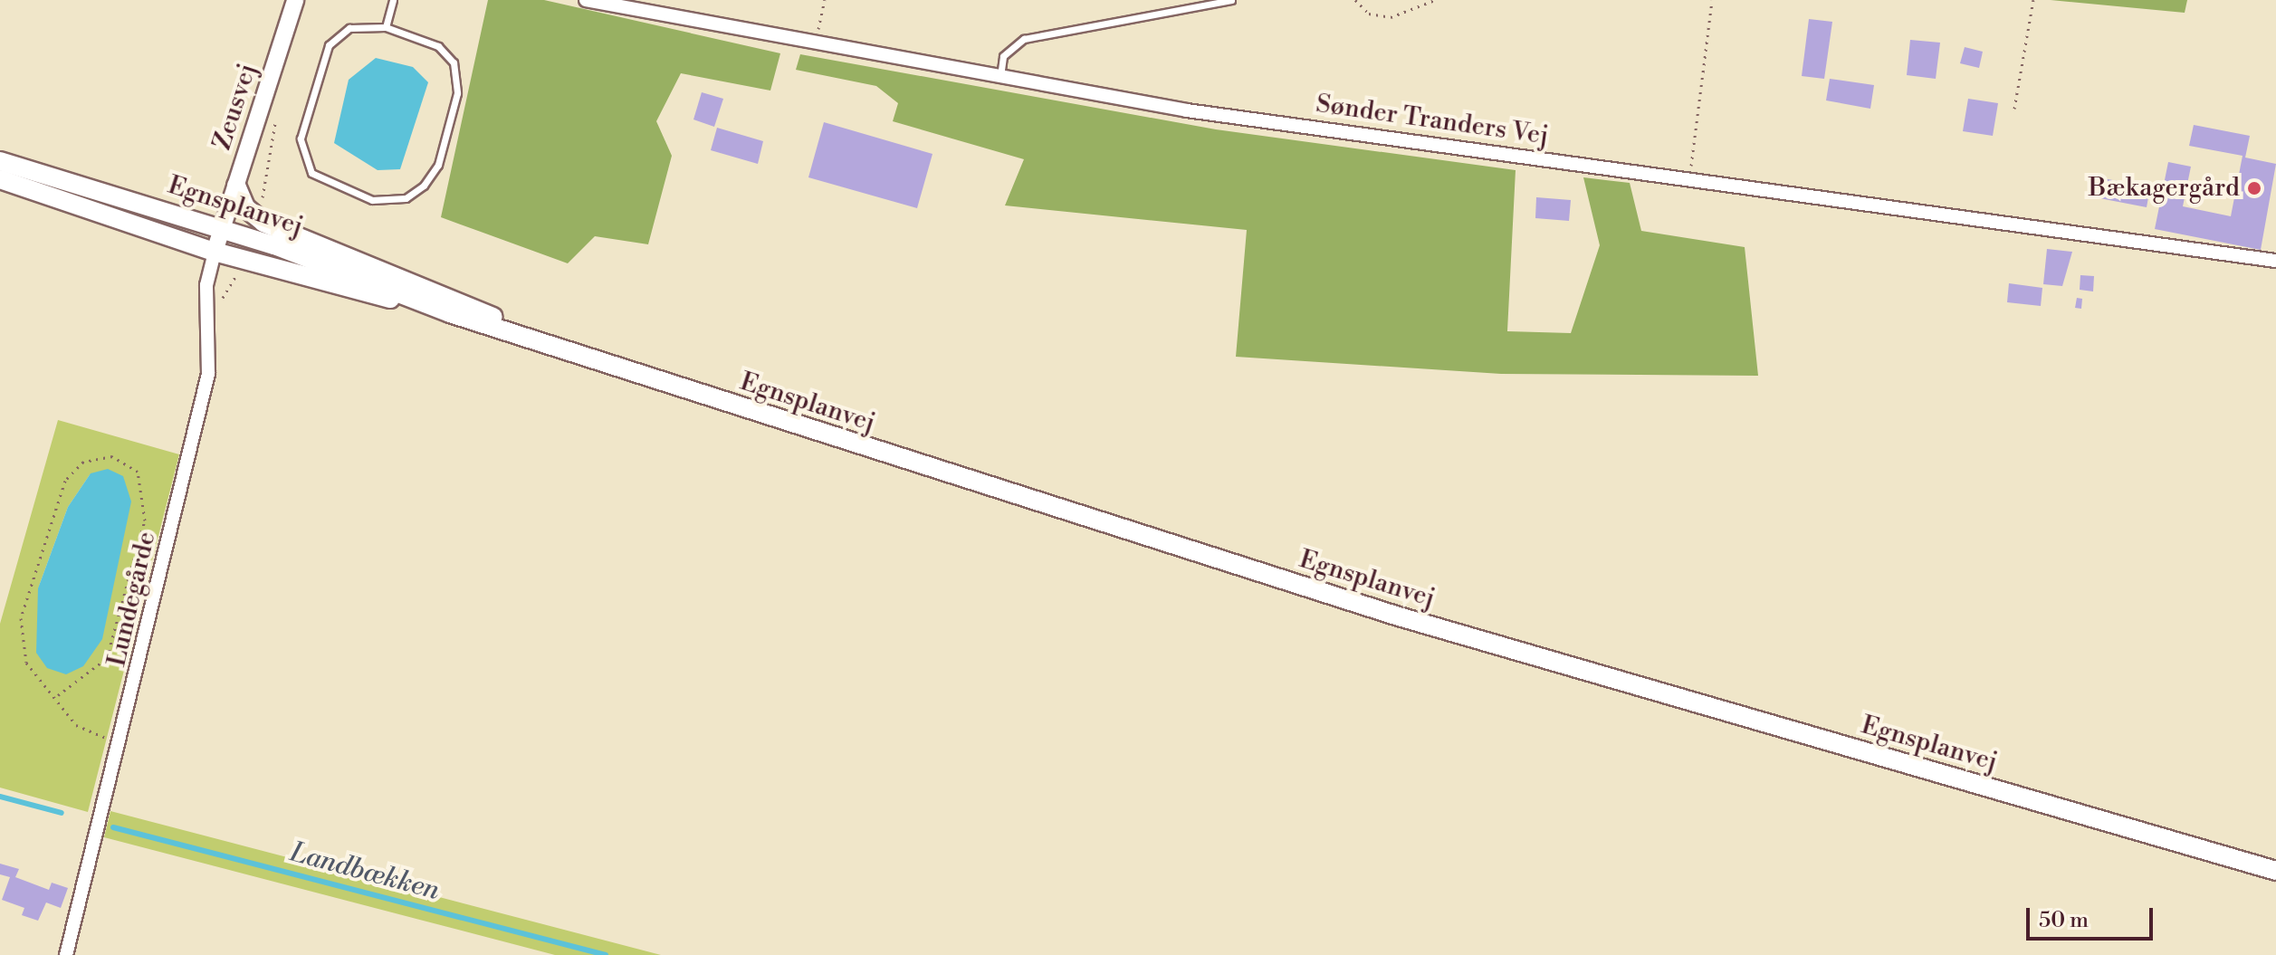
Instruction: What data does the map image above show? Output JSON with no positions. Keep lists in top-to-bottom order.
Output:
{
  "streets": {
    "main road": ["Egnsplanvej"],
    "street": ["Zeusvej", "Sønder Tranders Vej", "Lundegårde"]
  },
  "crossings": [
    ["Zeusvej", "Egnsplanvej"],
    ["Zeusvej", "Lundegårde"],
    ["Egnsplanvej", "Lundegårde"]
  ],
  "water": ["Landbækken"],
  "places": ["Bækagergård"],
  "scale_bar": "50 m"
}
